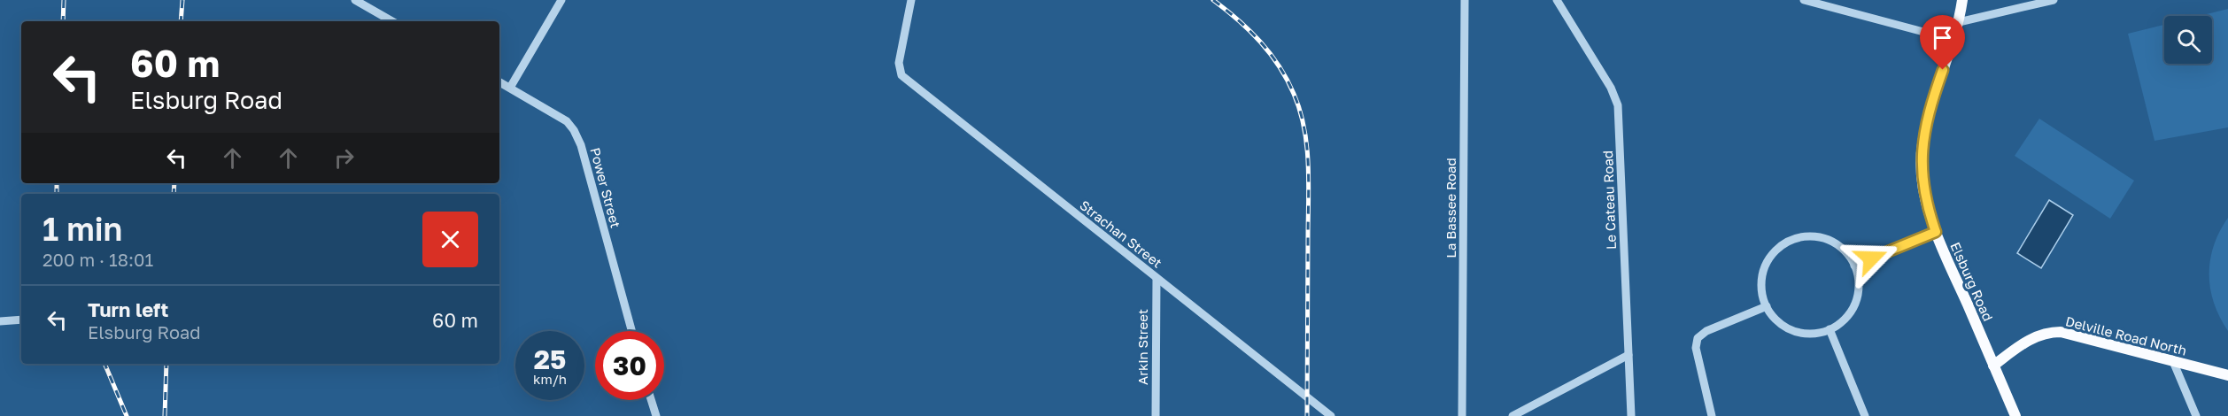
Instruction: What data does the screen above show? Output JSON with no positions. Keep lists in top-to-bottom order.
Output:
{
  "streets": {
    "main road": ["Elsburg Road", "Delville Road North"],
    "street": [
      "Power Street",
      "Le Cateau Road",
      "La Bassee Road",
      "Strachan Street",
      "Arkin Street"
    ]
  },
  "crossings": [
    ["Strachan Street", "Arkin Street"],
    ["Elsburg Road", "Delville Road North"]
  ],
  "page": {
    "turn": ["60 m", "Elsburg Road"],
    "heading": ["1 min", "200 m · 18:01"],
    "list": [
      {
        "name": "Turn left",
        "note": "Elsburg Road",
        "value": "60 m"
      }
    ],
    "speed": "25 km/h",
    "limit": "30"
  }
}
